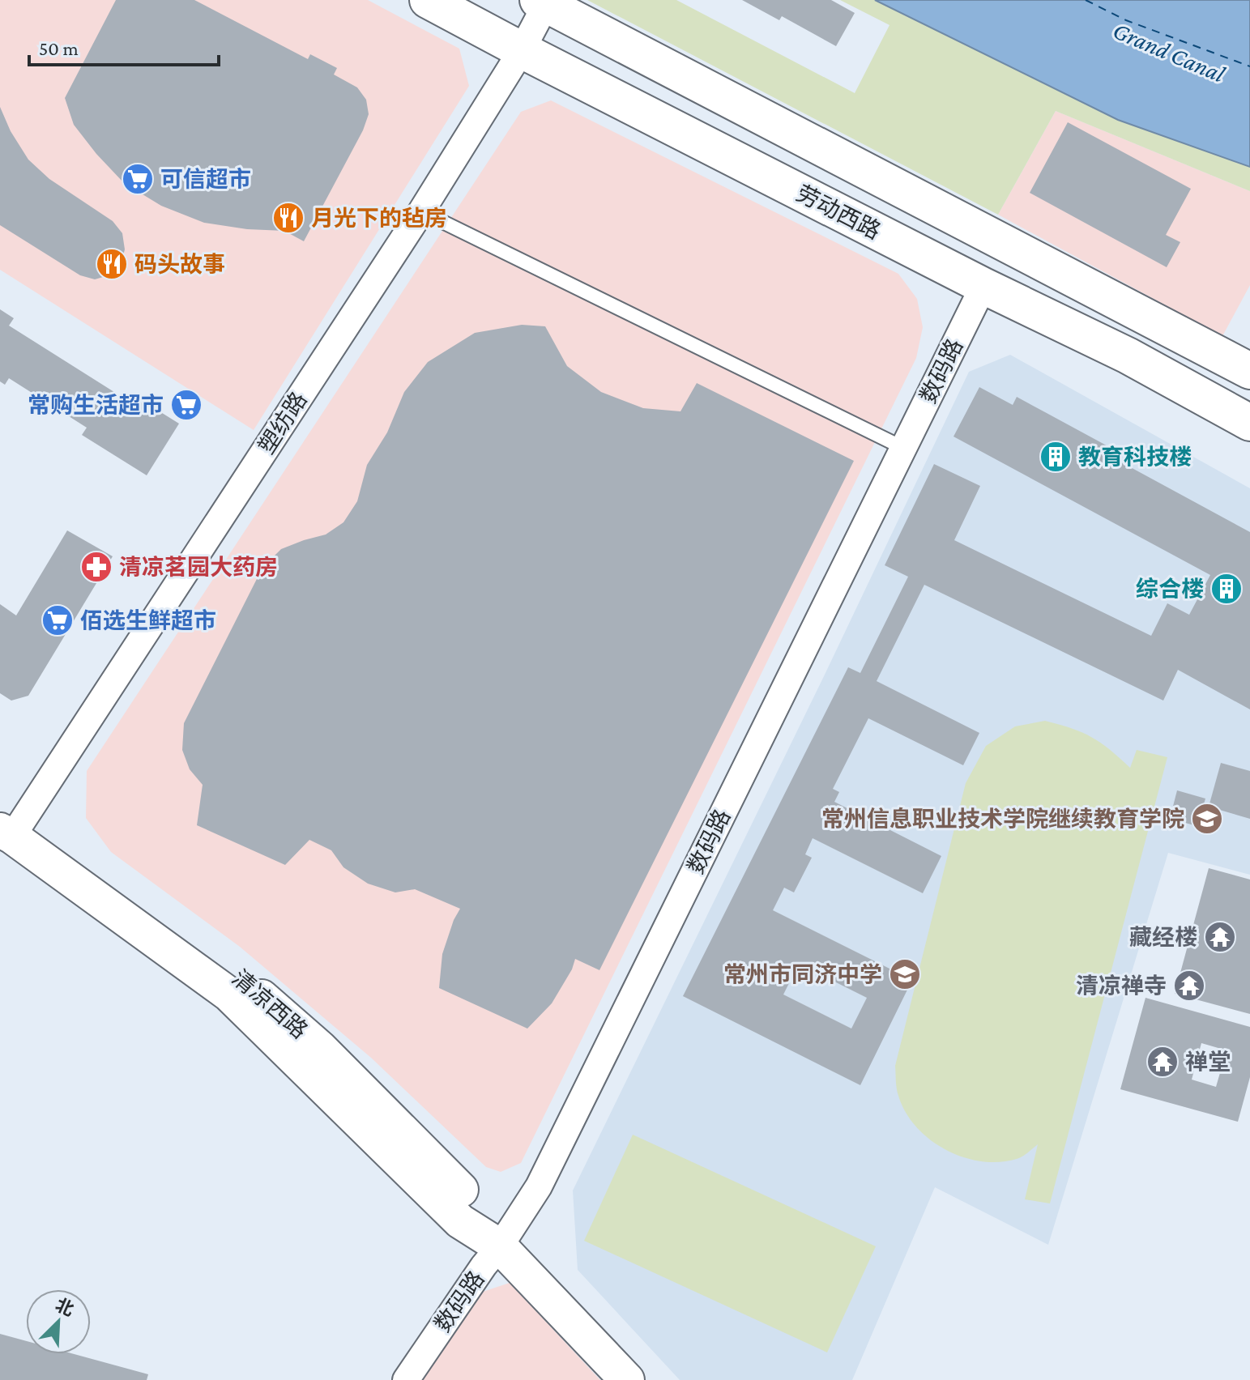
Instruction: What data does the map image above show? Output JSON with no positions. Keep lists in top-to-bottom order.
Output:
{
  "streets": {
    "main road": ["劳动西路"],
    "street": ["数码路", "塑纺路", "清凉西路"]
  },
  "crossings": [
    ["劳动西路", "数码路"],
    ["劳动西路", "塑纺路"],
    ["数码路", "清凉西路"],
    ["塑纺路", "清凉西路"]
  ],
  "water": ["Grand Canal"],
  "places": {
    "supermarket": ["可信超市", "常购生活超市", "佰选生鲜超市"],
    "restaurant": ["月光下的毡房", "码头故事"],
    "building": ["教育科技楼", "综合楼"],
    "pharmacy": ["清凉茗园大药房"],
    "school or university": ["常州信息职业技术学院继续教育学院", "常州市同济中学"],
    "temple": ["藏经楼", "清凉禅寺", "禅堂"]
  },
  "scale_bar": "50 m",
  "north": "top right"
}
